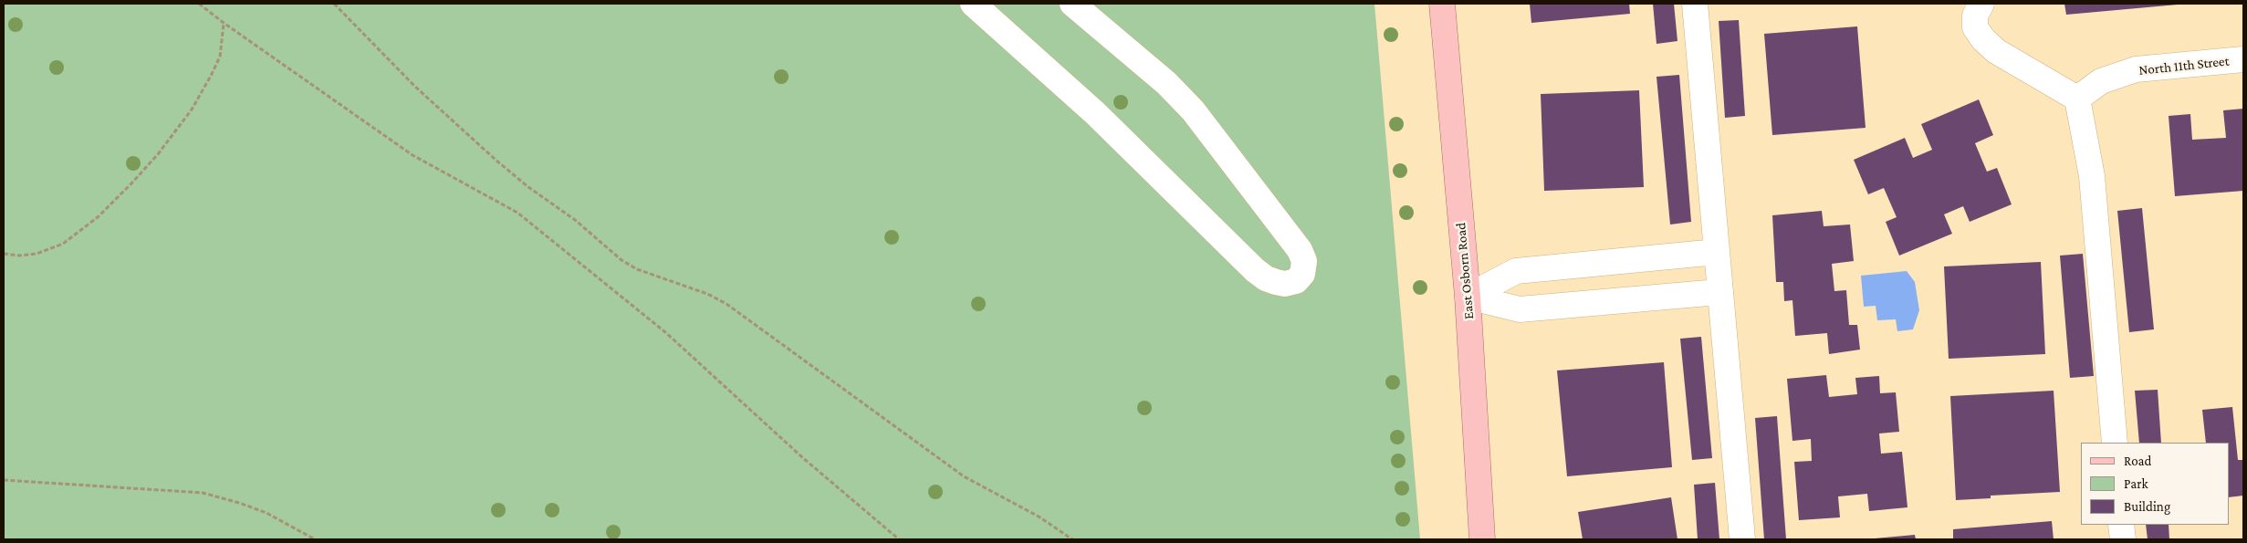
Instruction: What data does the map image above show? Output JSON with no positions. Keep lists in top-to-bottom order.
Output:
{
  "streets": {
    "main road": ["East Osborn Road"],
    "street": ["North 11th Street"]
  },
  "legend": ["Road", "Park", "Building"]
}
